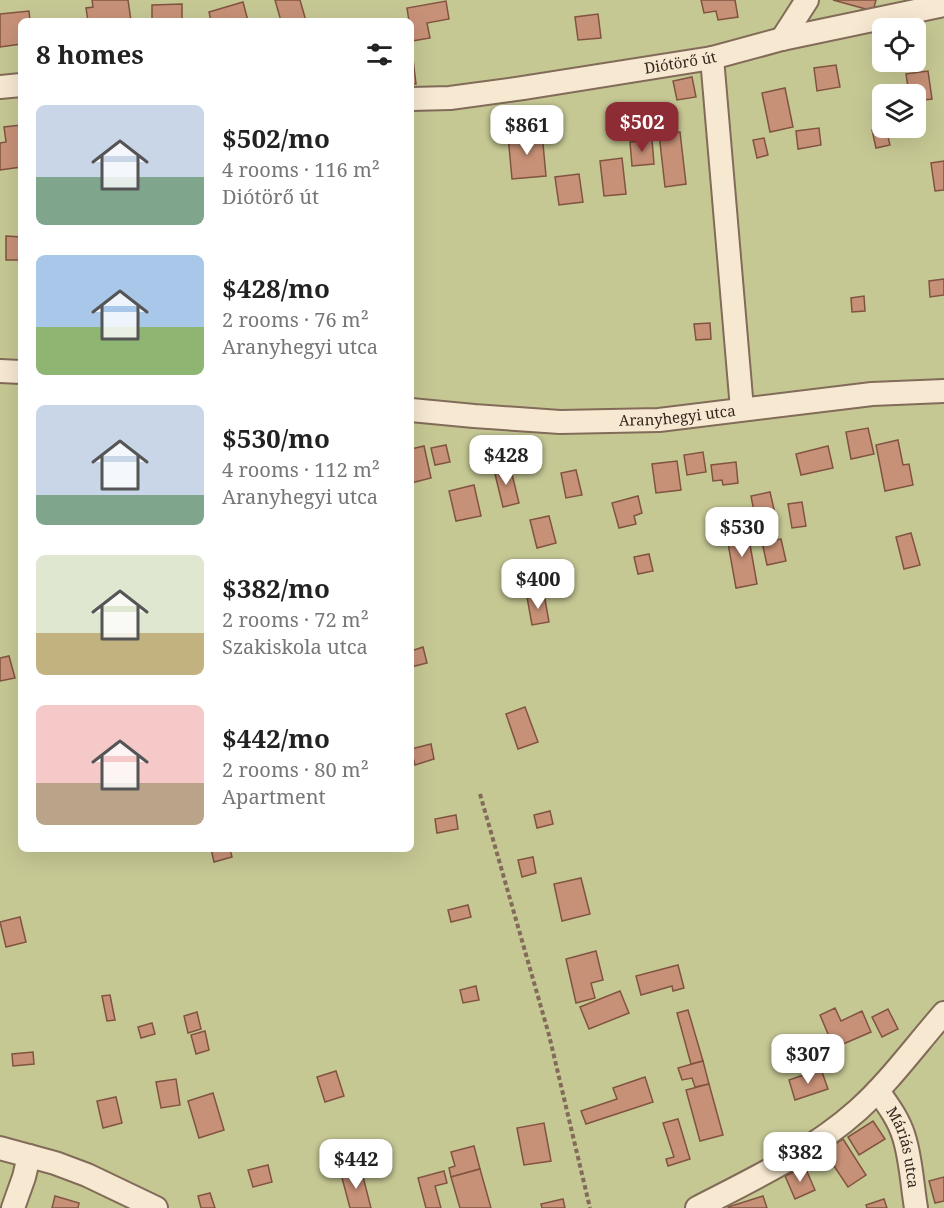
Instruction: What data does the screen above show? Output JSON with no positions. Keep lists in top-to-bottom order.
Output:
{
  "streets": {
    "street": ["Diótörő út", "Aranyhegyi utca", "Máriás utca"]
  },
  "page": {
    "heading": "8 homes",
    "list": [
      {
        "name": "$502/mo",
        "note": "4 rooms · 116 m² · Diótörő út"
      },
      {
        "name": "$428/mo",
        "note": "2 rooms · 76 m² · Aranyhegyi utca"
      },
      {
        "name": "$530/mo",
        "note": "4 rooms · 112 m² · Aranyhegyi utca"
      },
      {
        "name": "$382/mo",
        "note": "2 rooms · 72 m² · Szakiskola utca"
      },
      {
        "name": "$442/mo",
        "note": "2 rooms · 80 m² · Apartment"
      }
    ],
    "price": [
      "$502",
      "$861",
      "$428",
      "$530",
      "$400",
      "$307",
      "$382",
      "$442"
    ]
  }
}
